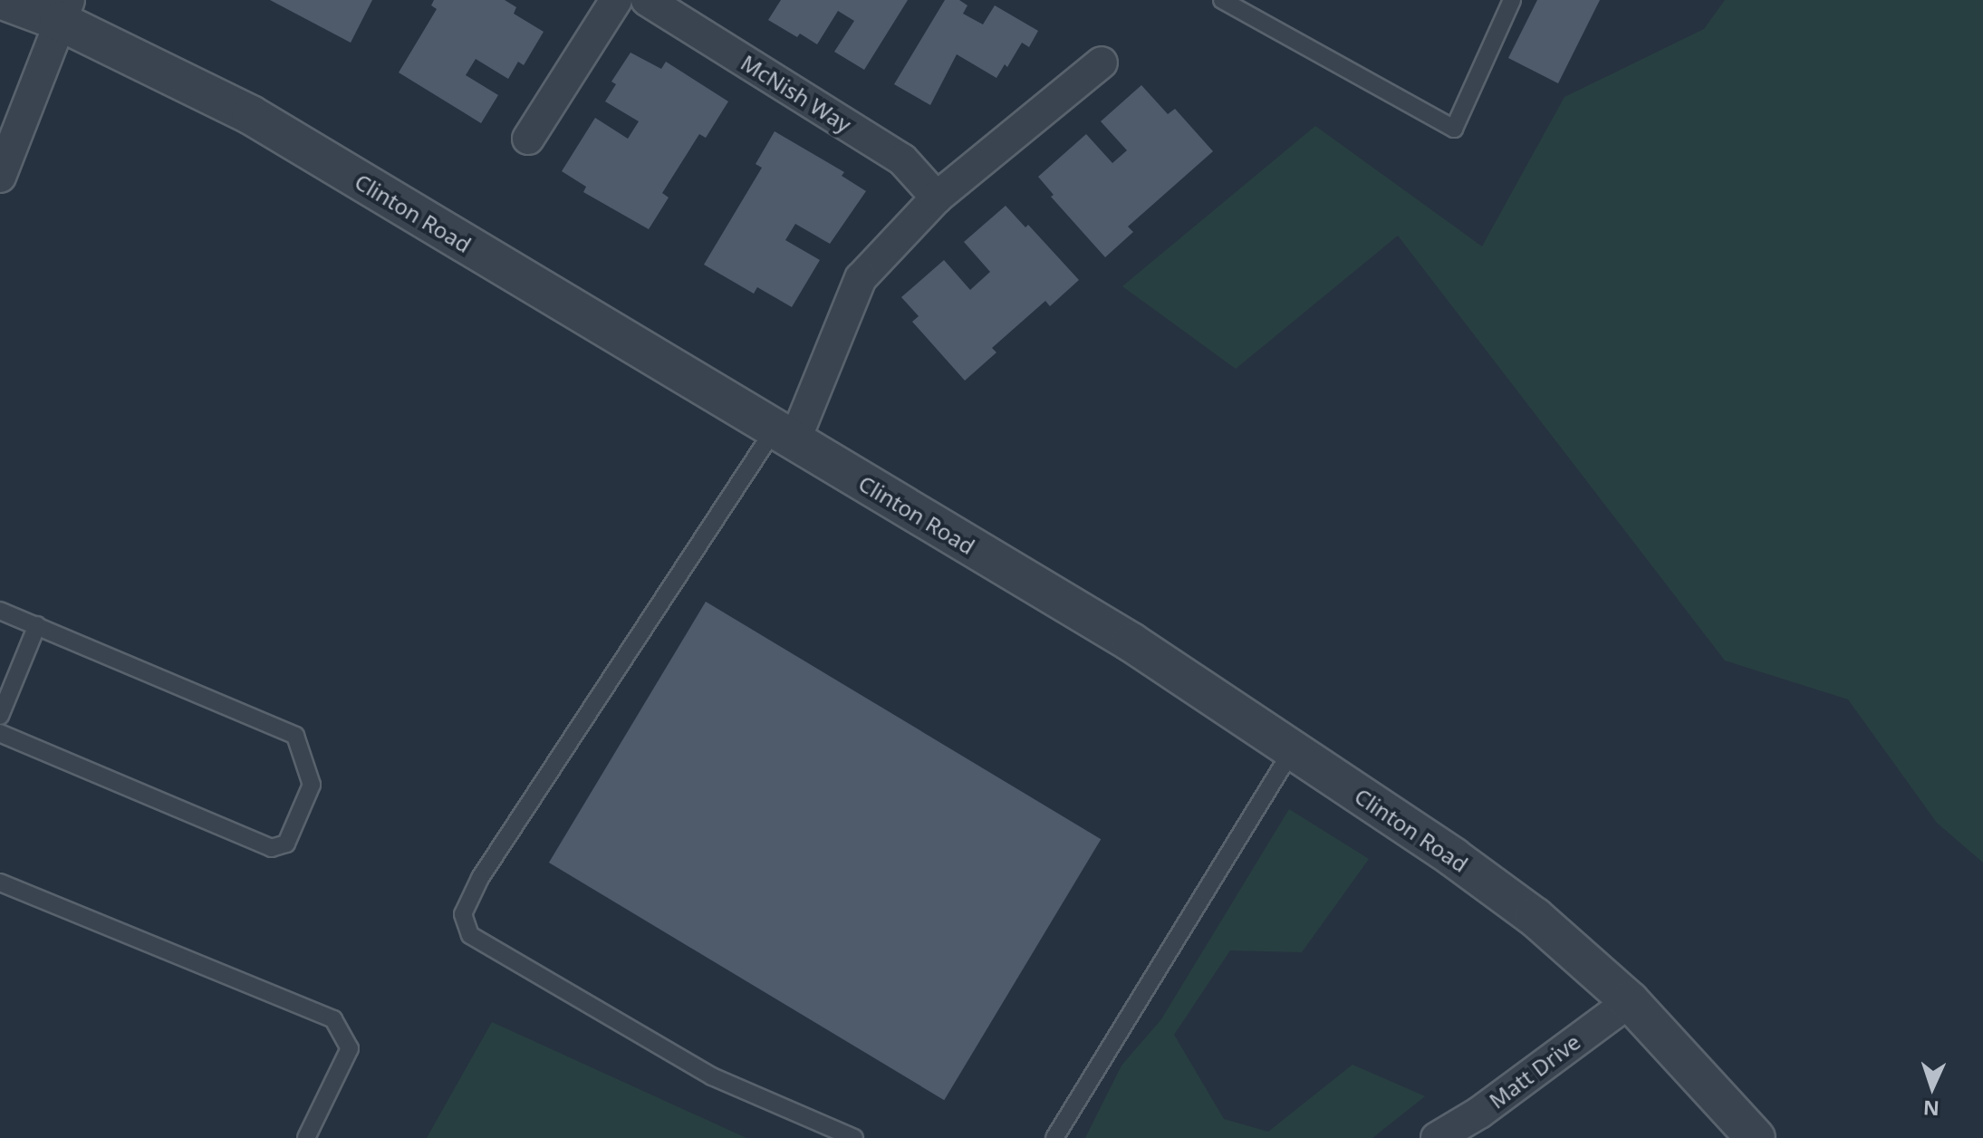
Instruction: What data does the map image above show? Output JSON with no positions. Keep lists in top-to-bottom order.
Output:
{
  "streets": {
    "street": ["McNish Way", "Clinton Road", "Matt Drive"]
  },
  "crossings": [
    ["Clinton Road", "Matt Drive"]
  ],
  "north": "bottom"
}
